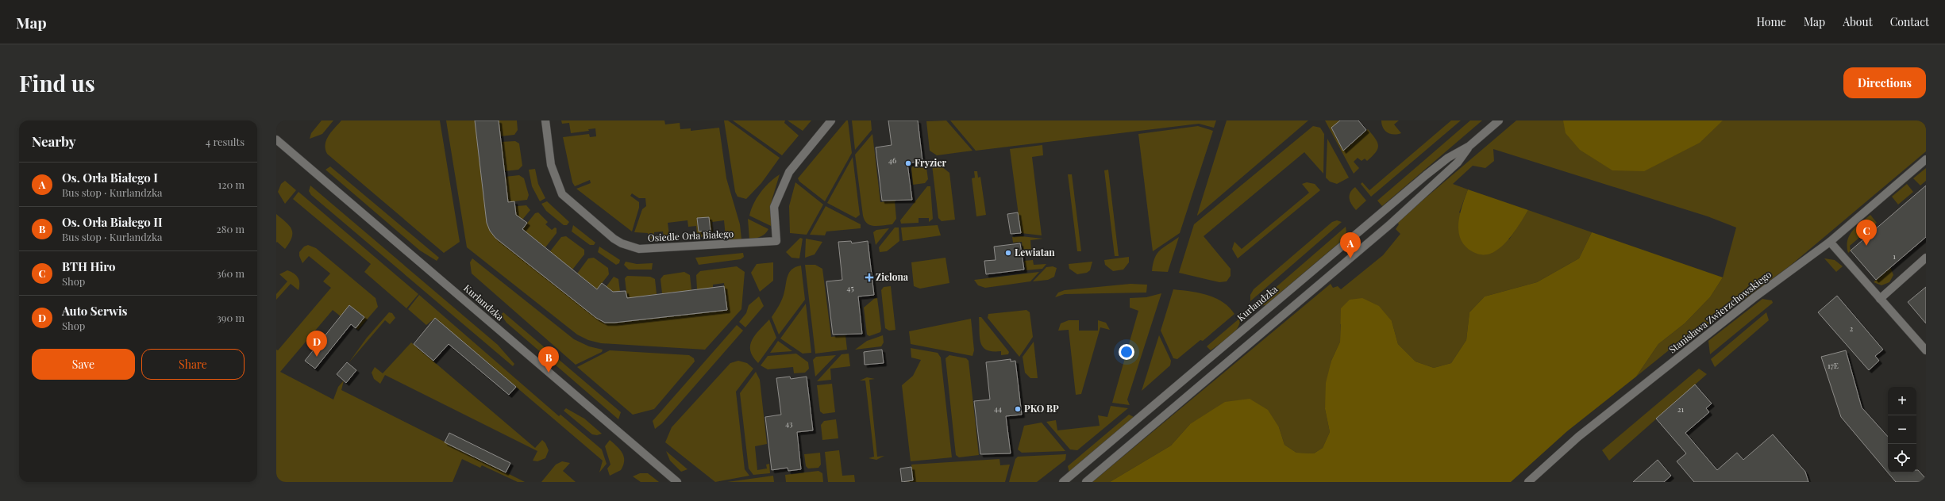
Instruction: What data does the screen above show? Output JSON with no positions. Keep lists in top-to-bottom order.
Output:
{
  "streets": {
    "street": ["Osiedle Orła Białego", "Kurlandzka", "Stanisława Zwierzchowskiego"]
  },
  "places": {
    "other": ["Fryzier", "Lewiatan", "PKO BP"],
    "health": ["Zielona"]
  },
  "house_numbers": [
    "46",
    "1",
    "45",
    "2",
    "17E",
    "44",
    "21",
    "43"
  ],
  "page": {
    "header": "Map",
    "nav": [
      "Home",
      "Map",
      "About",
      "Contact"
    ],
    "buttons": [
      "Directions",
      ["Save", "Share"]
    ],
    "title": "Find us",
    "heading": ["Nearby", "4 results"],
    "list": [
      {
        "mark": "A",
        "name": "Os. Orła Białego I",
        "note": "Bus stop · Kurlandzka",
        "value": "120 m"
      },
      {
        "mark": "B",
        "name": "Os. Orła Białego II",
        "note": "Bus stop · Kurlandzka",
        "value": "280 m"
      },
      {
        "mark": "C",
        "name": "BTH Hiro",
        "note": "Shop",
        "value": "360 m"
      },
      {
        "mark": "D",
        "name": "Auto Serwis",
        "note": "Shop",
        "value": "390 m"
      }
    ],
    "pins": [
      "C",
      "A",
      "D",
      "B"
    ],
    "map_buttons": ["+", "−"]
  }
}
